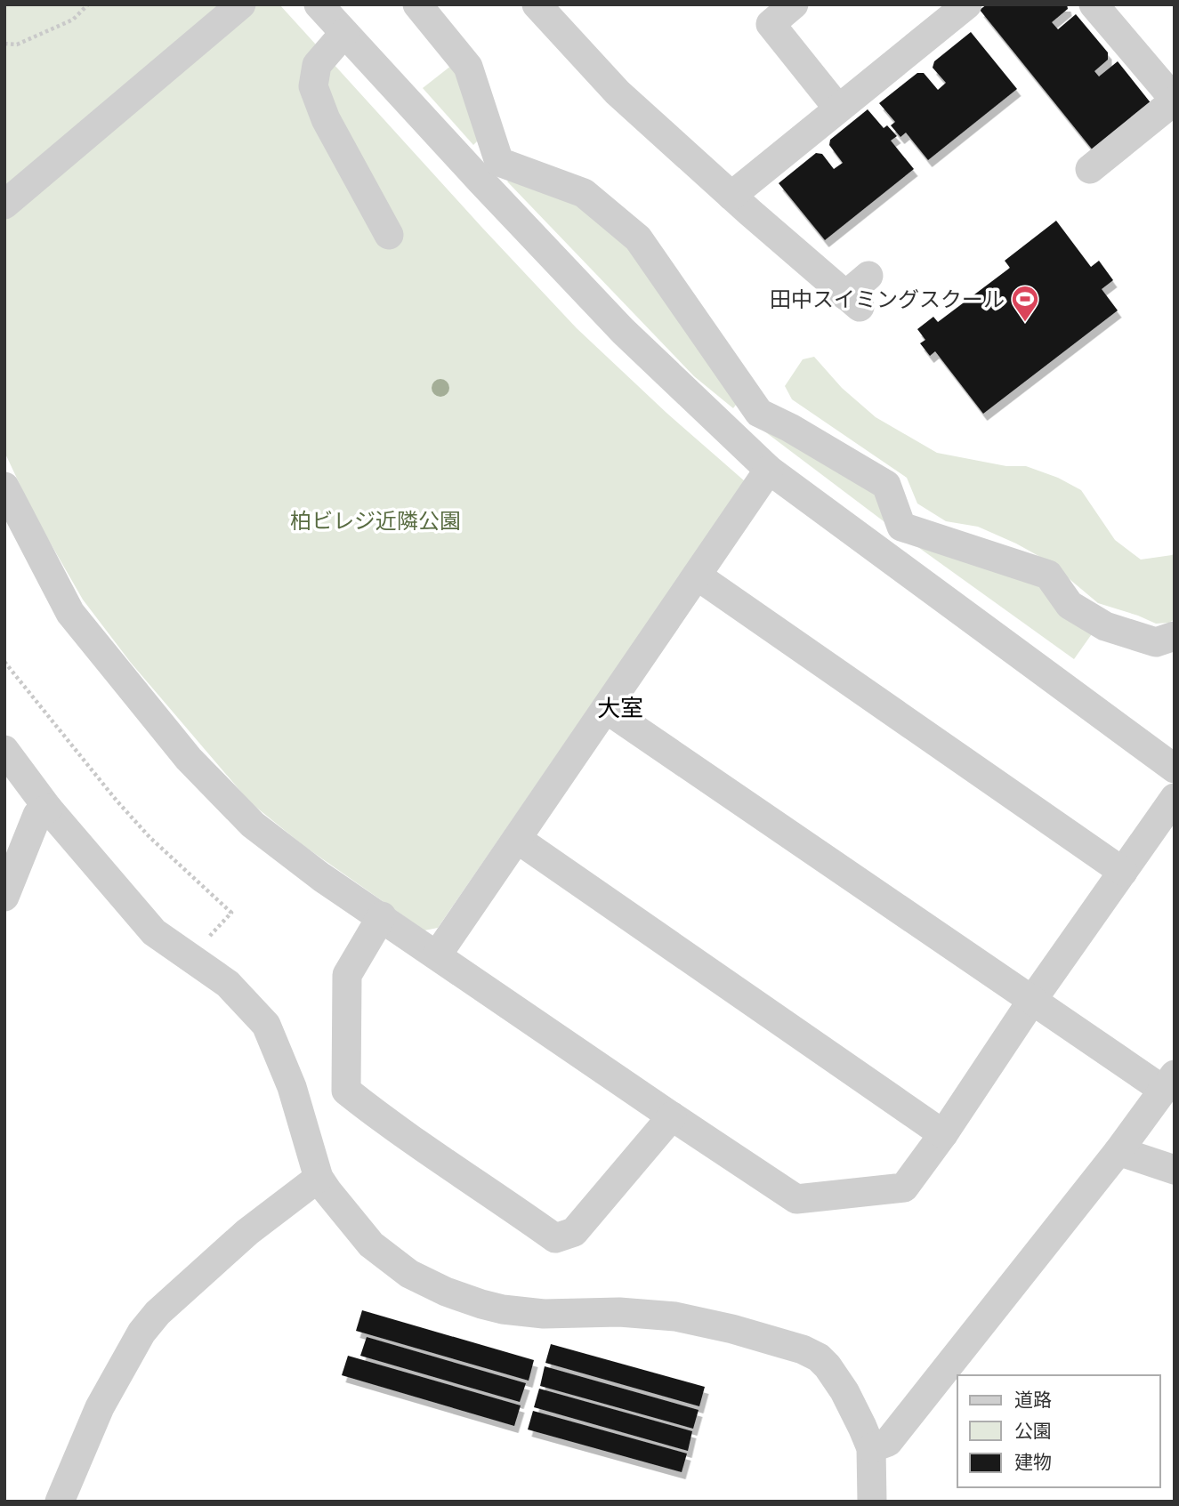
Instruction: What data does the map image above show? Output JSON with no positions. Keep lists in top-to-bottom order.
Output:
{
  "districts": ["大室"],
  "parks": ["柏ビレジ近隣公園"],
  "places": {
    "sports": ["田中スイミングスクール"]
  },
  "legend": ["道路", "公園", "建物"]
}
